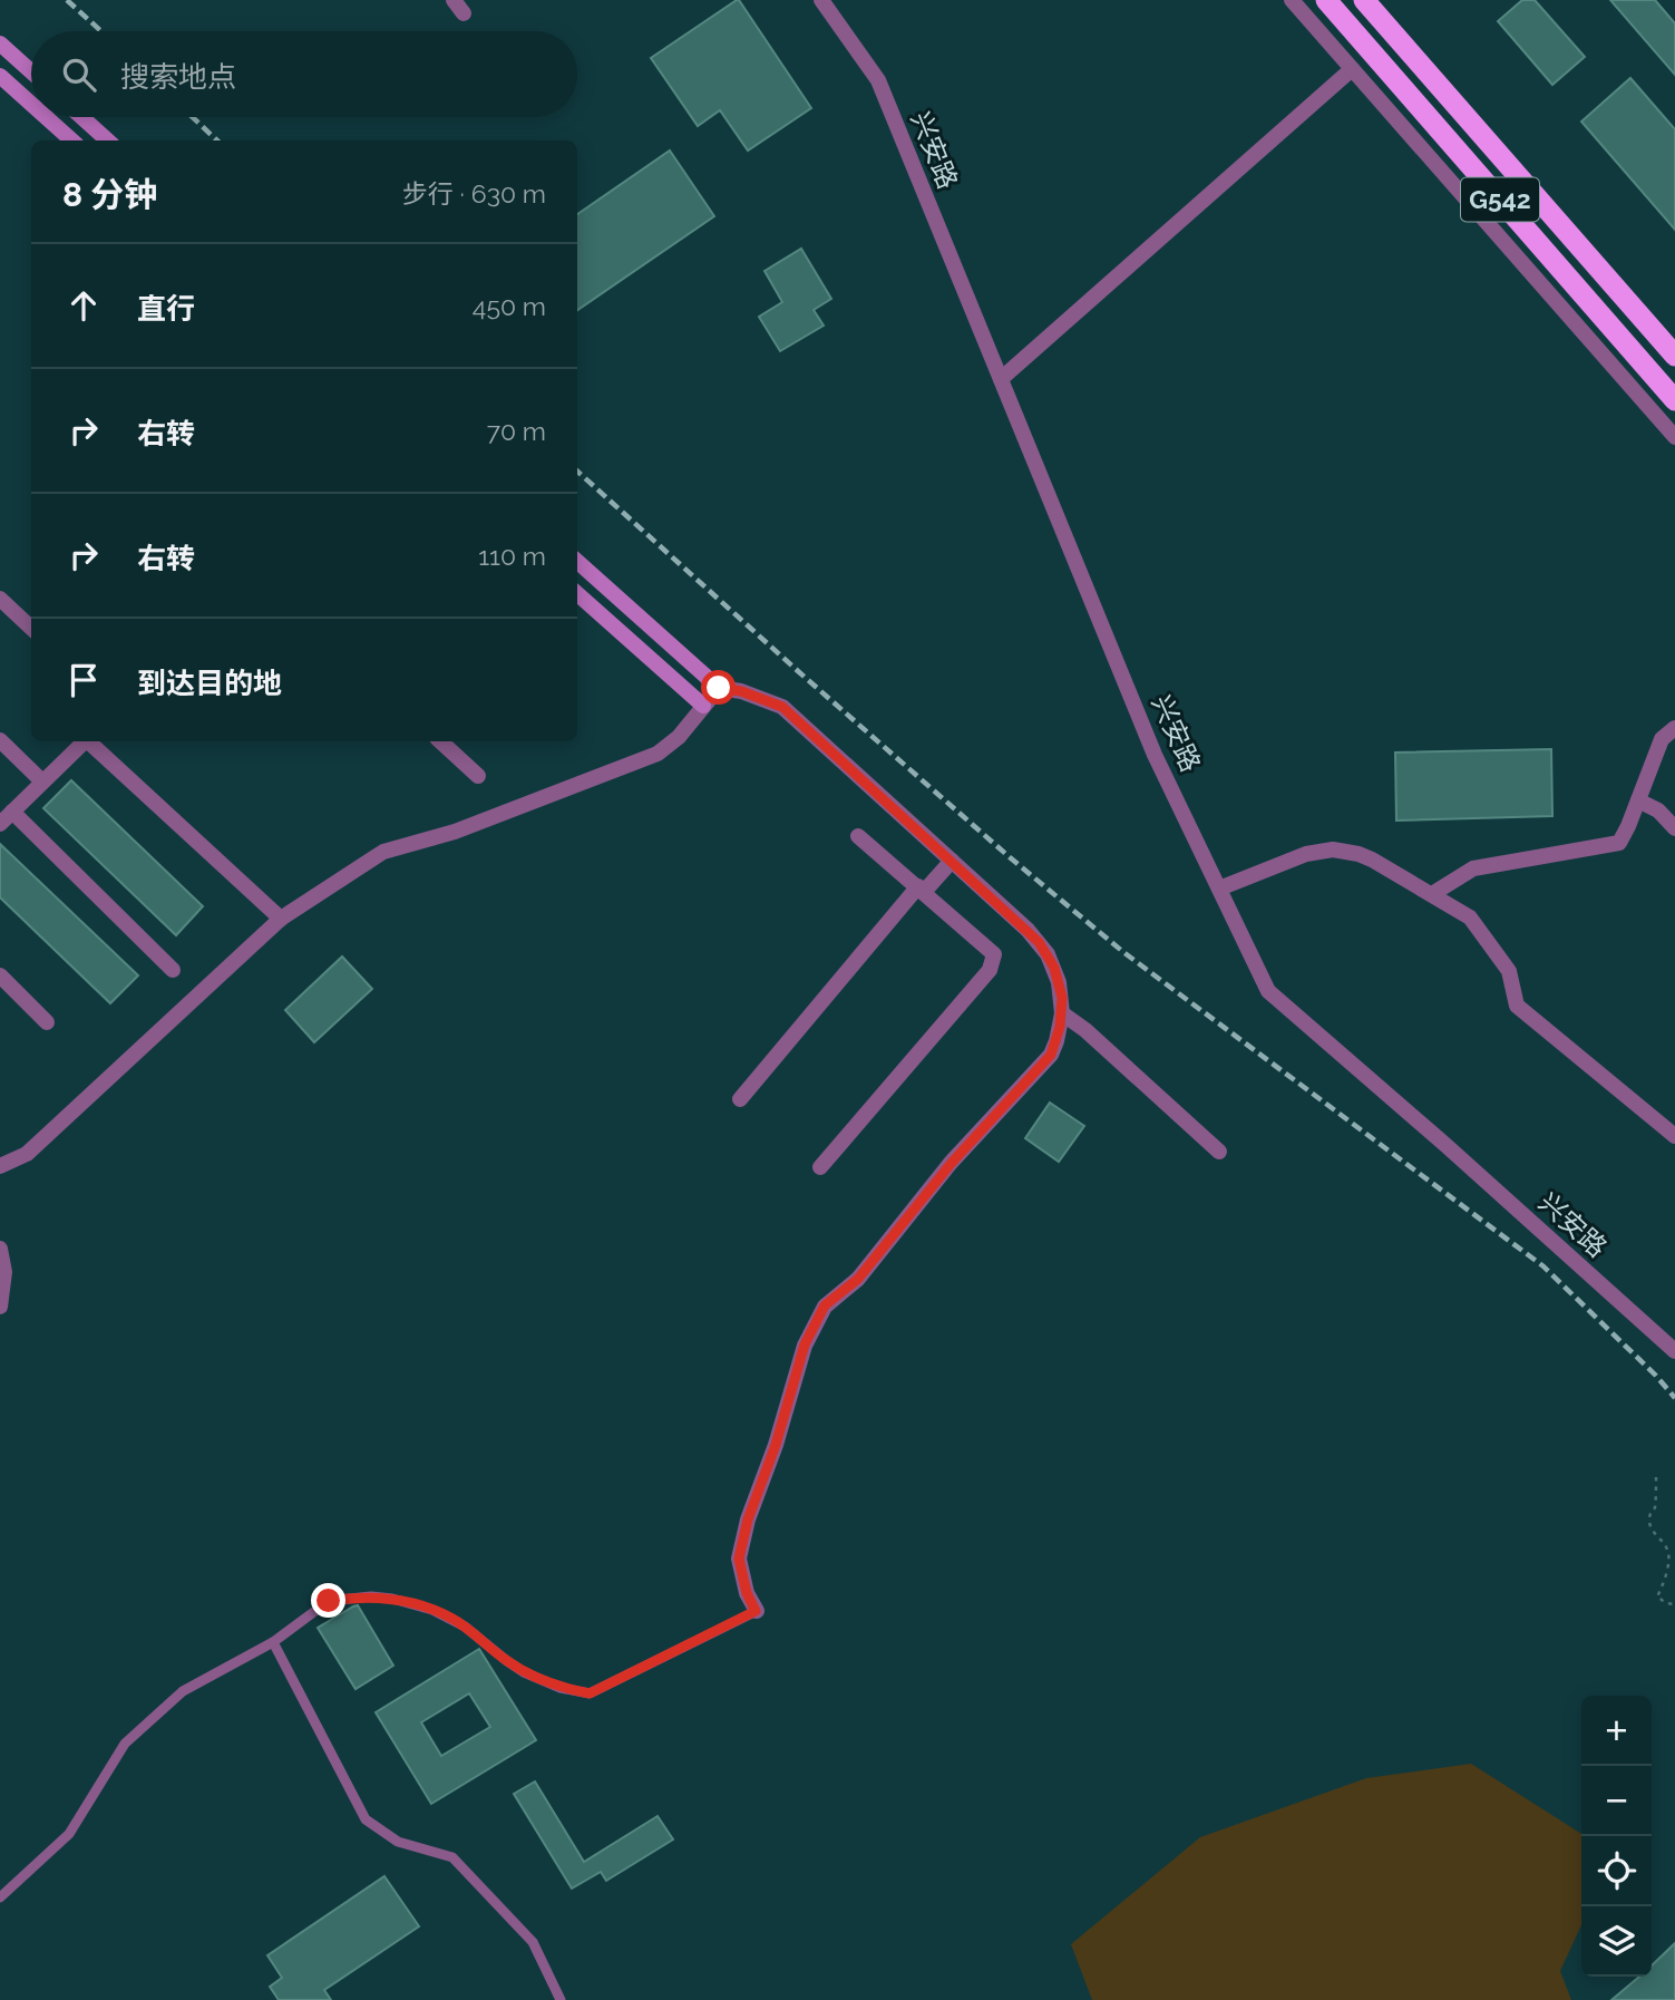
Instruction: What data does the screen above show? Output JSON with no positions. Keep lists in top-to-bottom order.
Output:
{
  "streets": {
    "highway": ["G542"],
    "street": ["兴安路"]
  },
  "page": {
    "search": "搜索地点",
    "heading": ["8 分钟", "步行 · 630 m"],
    "list": [
      ["直行", "450 m"],
      ["右转", "70 m"],
      ["右转", "110 m"],
      "到达目的地"
    ],
    "map_buttons": ["+", "−"]
  }
}
